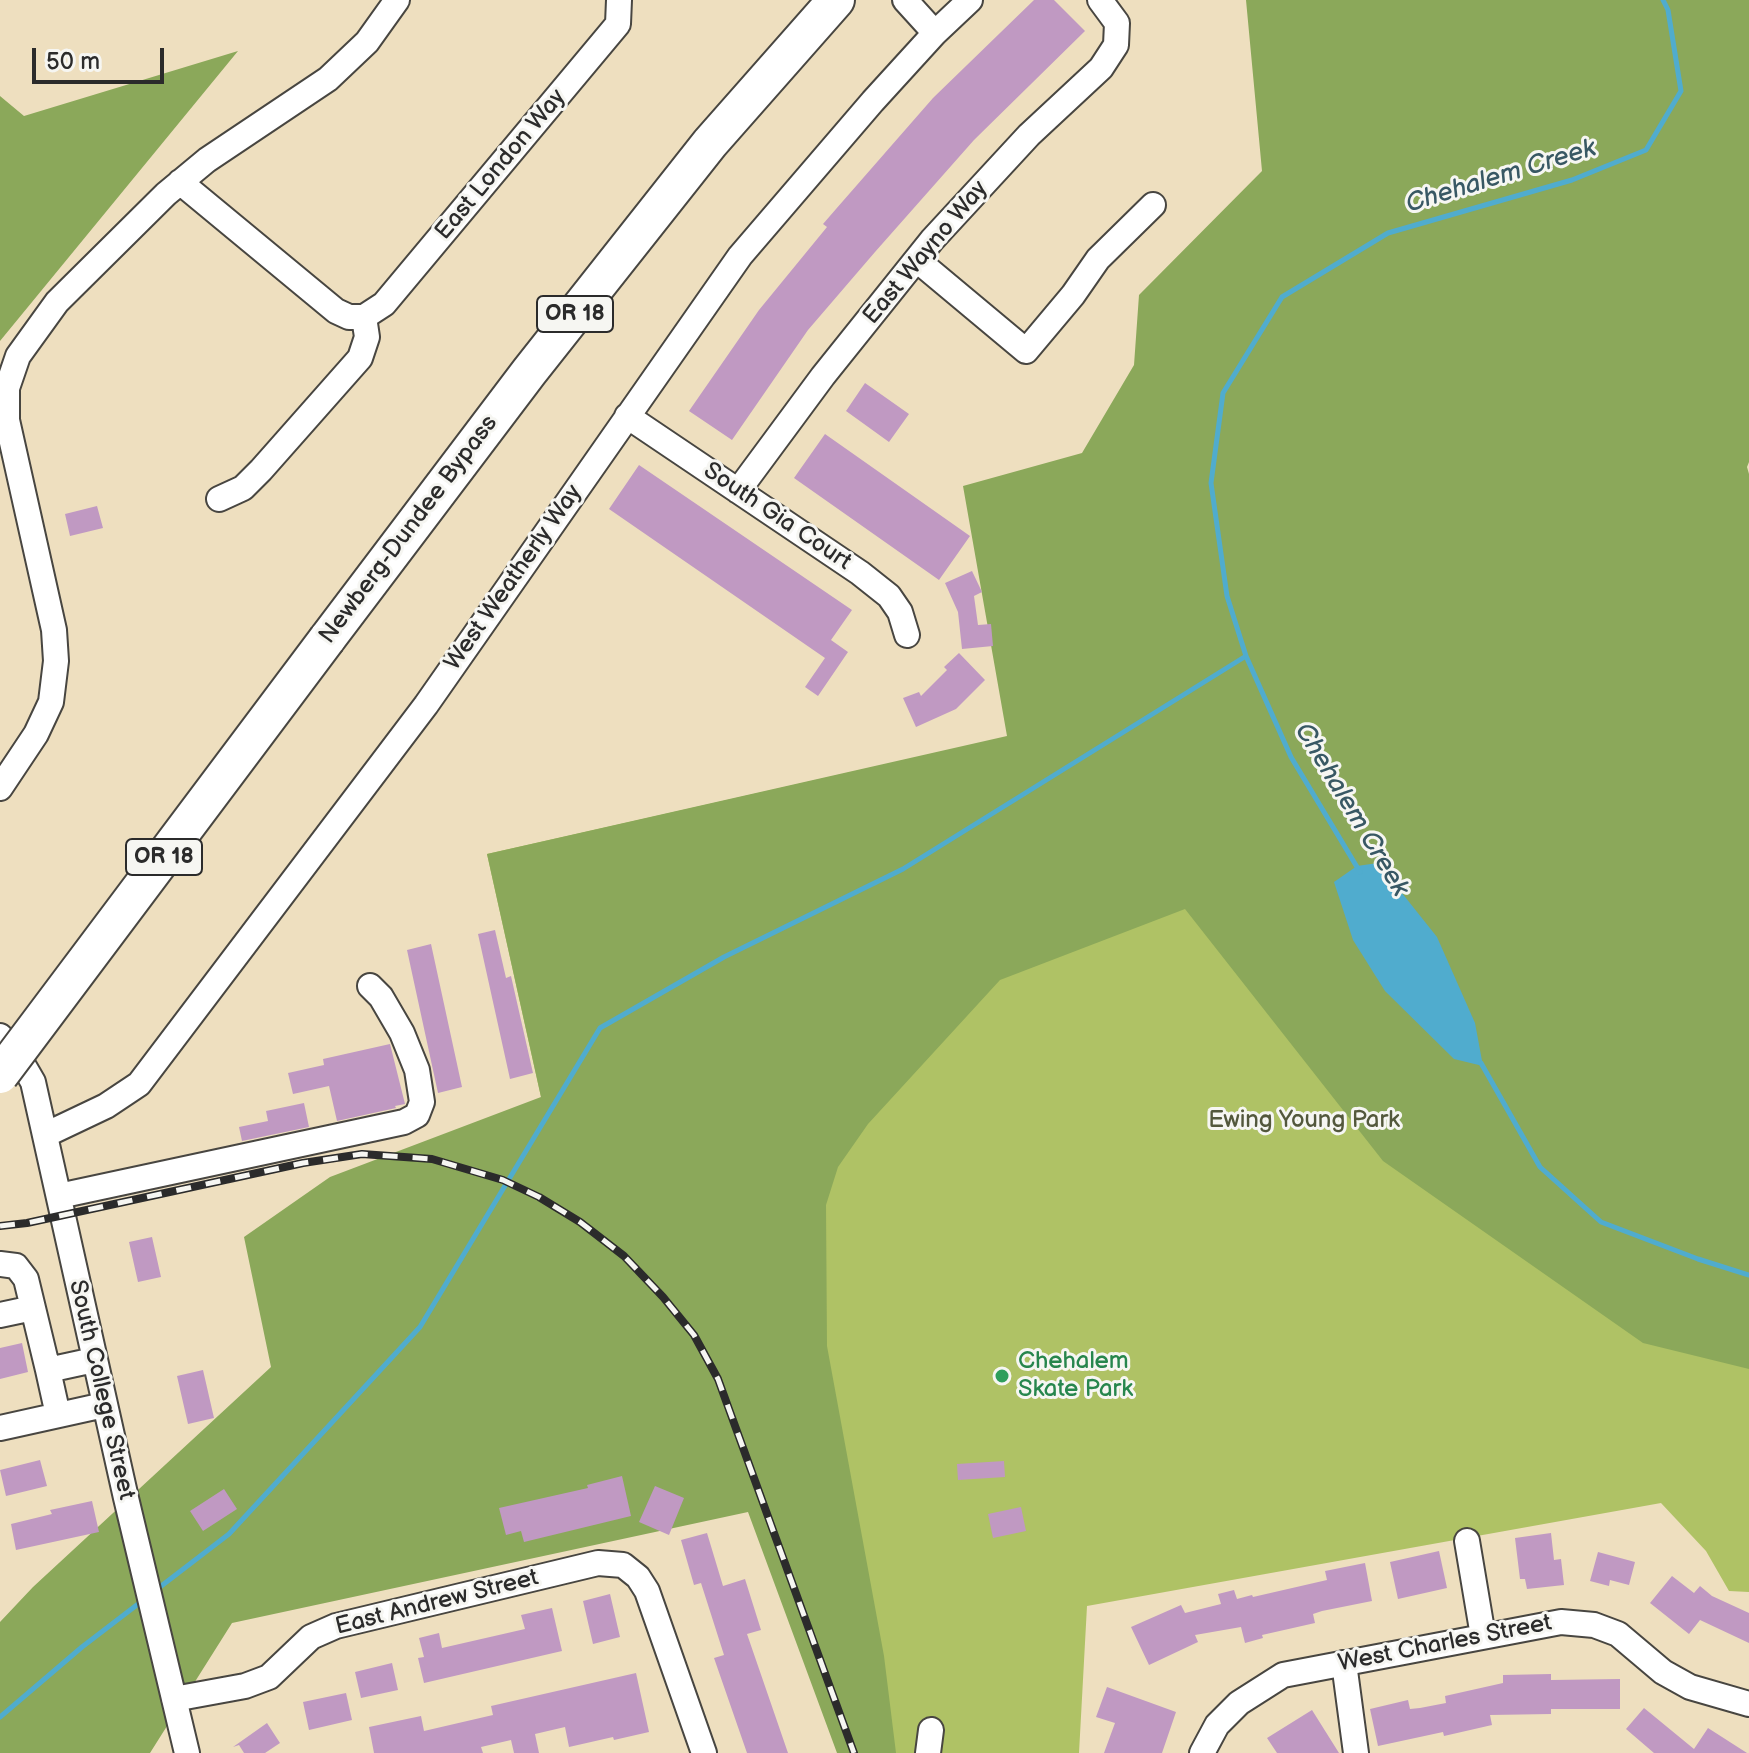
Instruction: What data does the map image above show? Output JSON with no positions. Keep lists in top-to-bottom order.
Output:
{
  "streets": {
    "highway": ["OR 18", "Newberg-Dundee Bypass"],
    "street": [
      "East London Way",
      "East Wayno Way",
      "South Gia Court",
      "West Weatherly Way",
      "South College Street",
      "East Andrew Street",
      "West Charles Street"
    ]
  },
  "crossings": [
    ["East Wayno Way", "South Gia Court"],
    ["South Gia Court", "West Weatherly Way"],
    ["West Weatherly Way", "South College Street"],
    ["South College Street", "East Andrew Street"]
  ],
  "water": ["Chehalem Creek"],
  "parks": ["Ewing Young Park"],
  "places": ["Chehalem Skate Park"],
  "scale_bar": "50 m"
}
